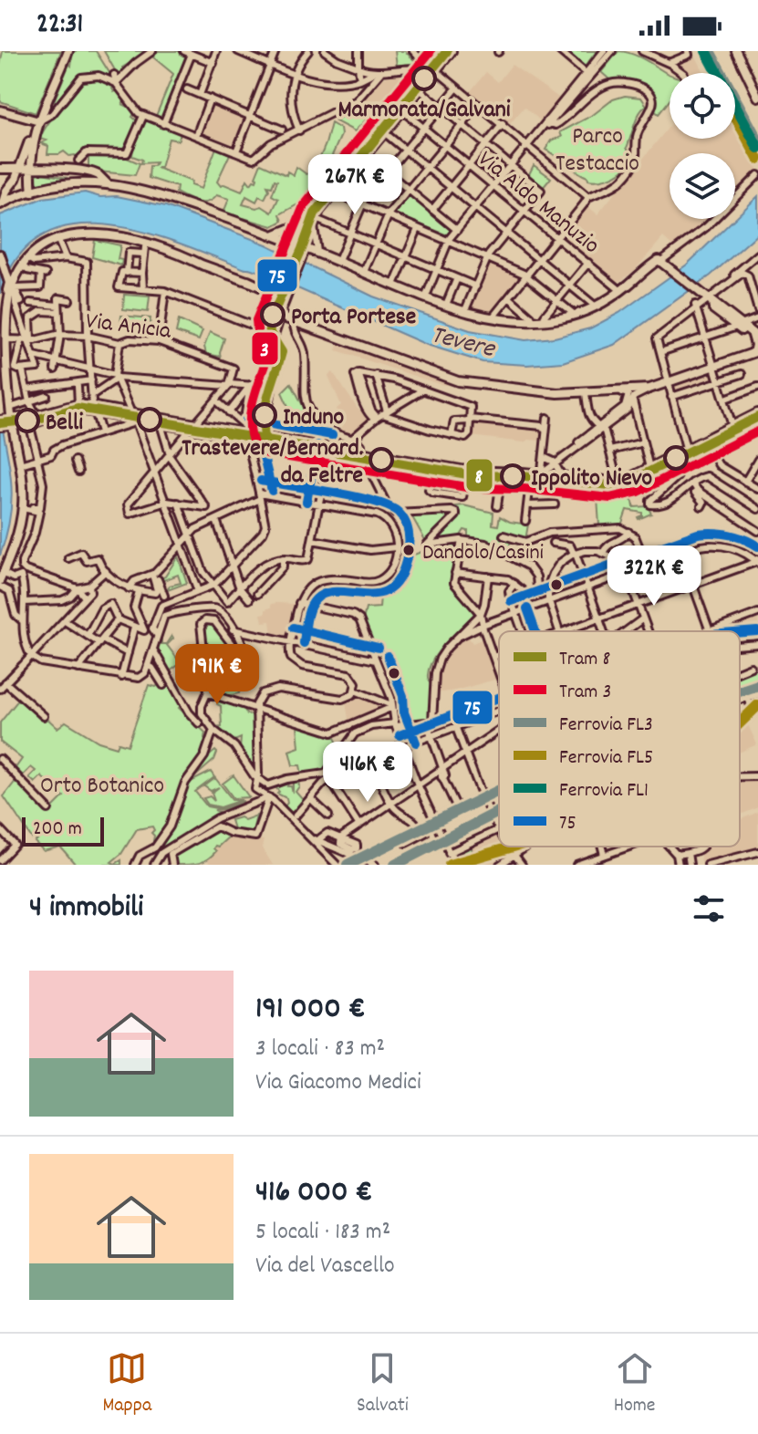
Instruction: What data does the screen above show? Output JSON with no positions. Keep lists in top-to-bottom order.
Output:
{
  "streets": {
    "street": ["Via Aldo Manuzio", "Via Anicia"]
  },
  "water": ["Tevere"],
  "parks": ["Parco Testaccio", "Orto Botanico"],
  "places": [
    "Marmorata/Galvani",
    "Porta Portese",
    "Induno",
    "Belli",
    "Trastevere/Bernard. da Feltre",
    "Ippolito Nievo",
    "Dandolo/Casini"
  ],
  "lines": [
    "tram line 8",
    "tram line 3",
    "rail line FL3",
    "rail line FL1",
    "transit line 75",
    "rail line FL5"
  ],
  "legend": [
    "Tram 8",
    "Tram 3",
    "Ferrovia FL3",
    "Ferrovia FL5",
    "Ferrovia FL1",
    "75"
  ],
  "scale_bar": "200 m",
  "page": {
    "status": "22:31",
    "price": [
      "267K €",
      "322K €",
      "191K €",
      "416K €"
    ],
    "scale": "200 m",
    "heading": "4 immobili",
    "list": [
      {
        "name": "191 000 €",
        "note": "3 locali · 83 m² · Via Giacomo Medici"
      },
      {
        "name": "416 000 €",
        "note": "5 locali · 183 m² · Via del Vascello"
      }
    ],
    "tabs": ["Mappa", "Salvati", "Home"]
  }
}
